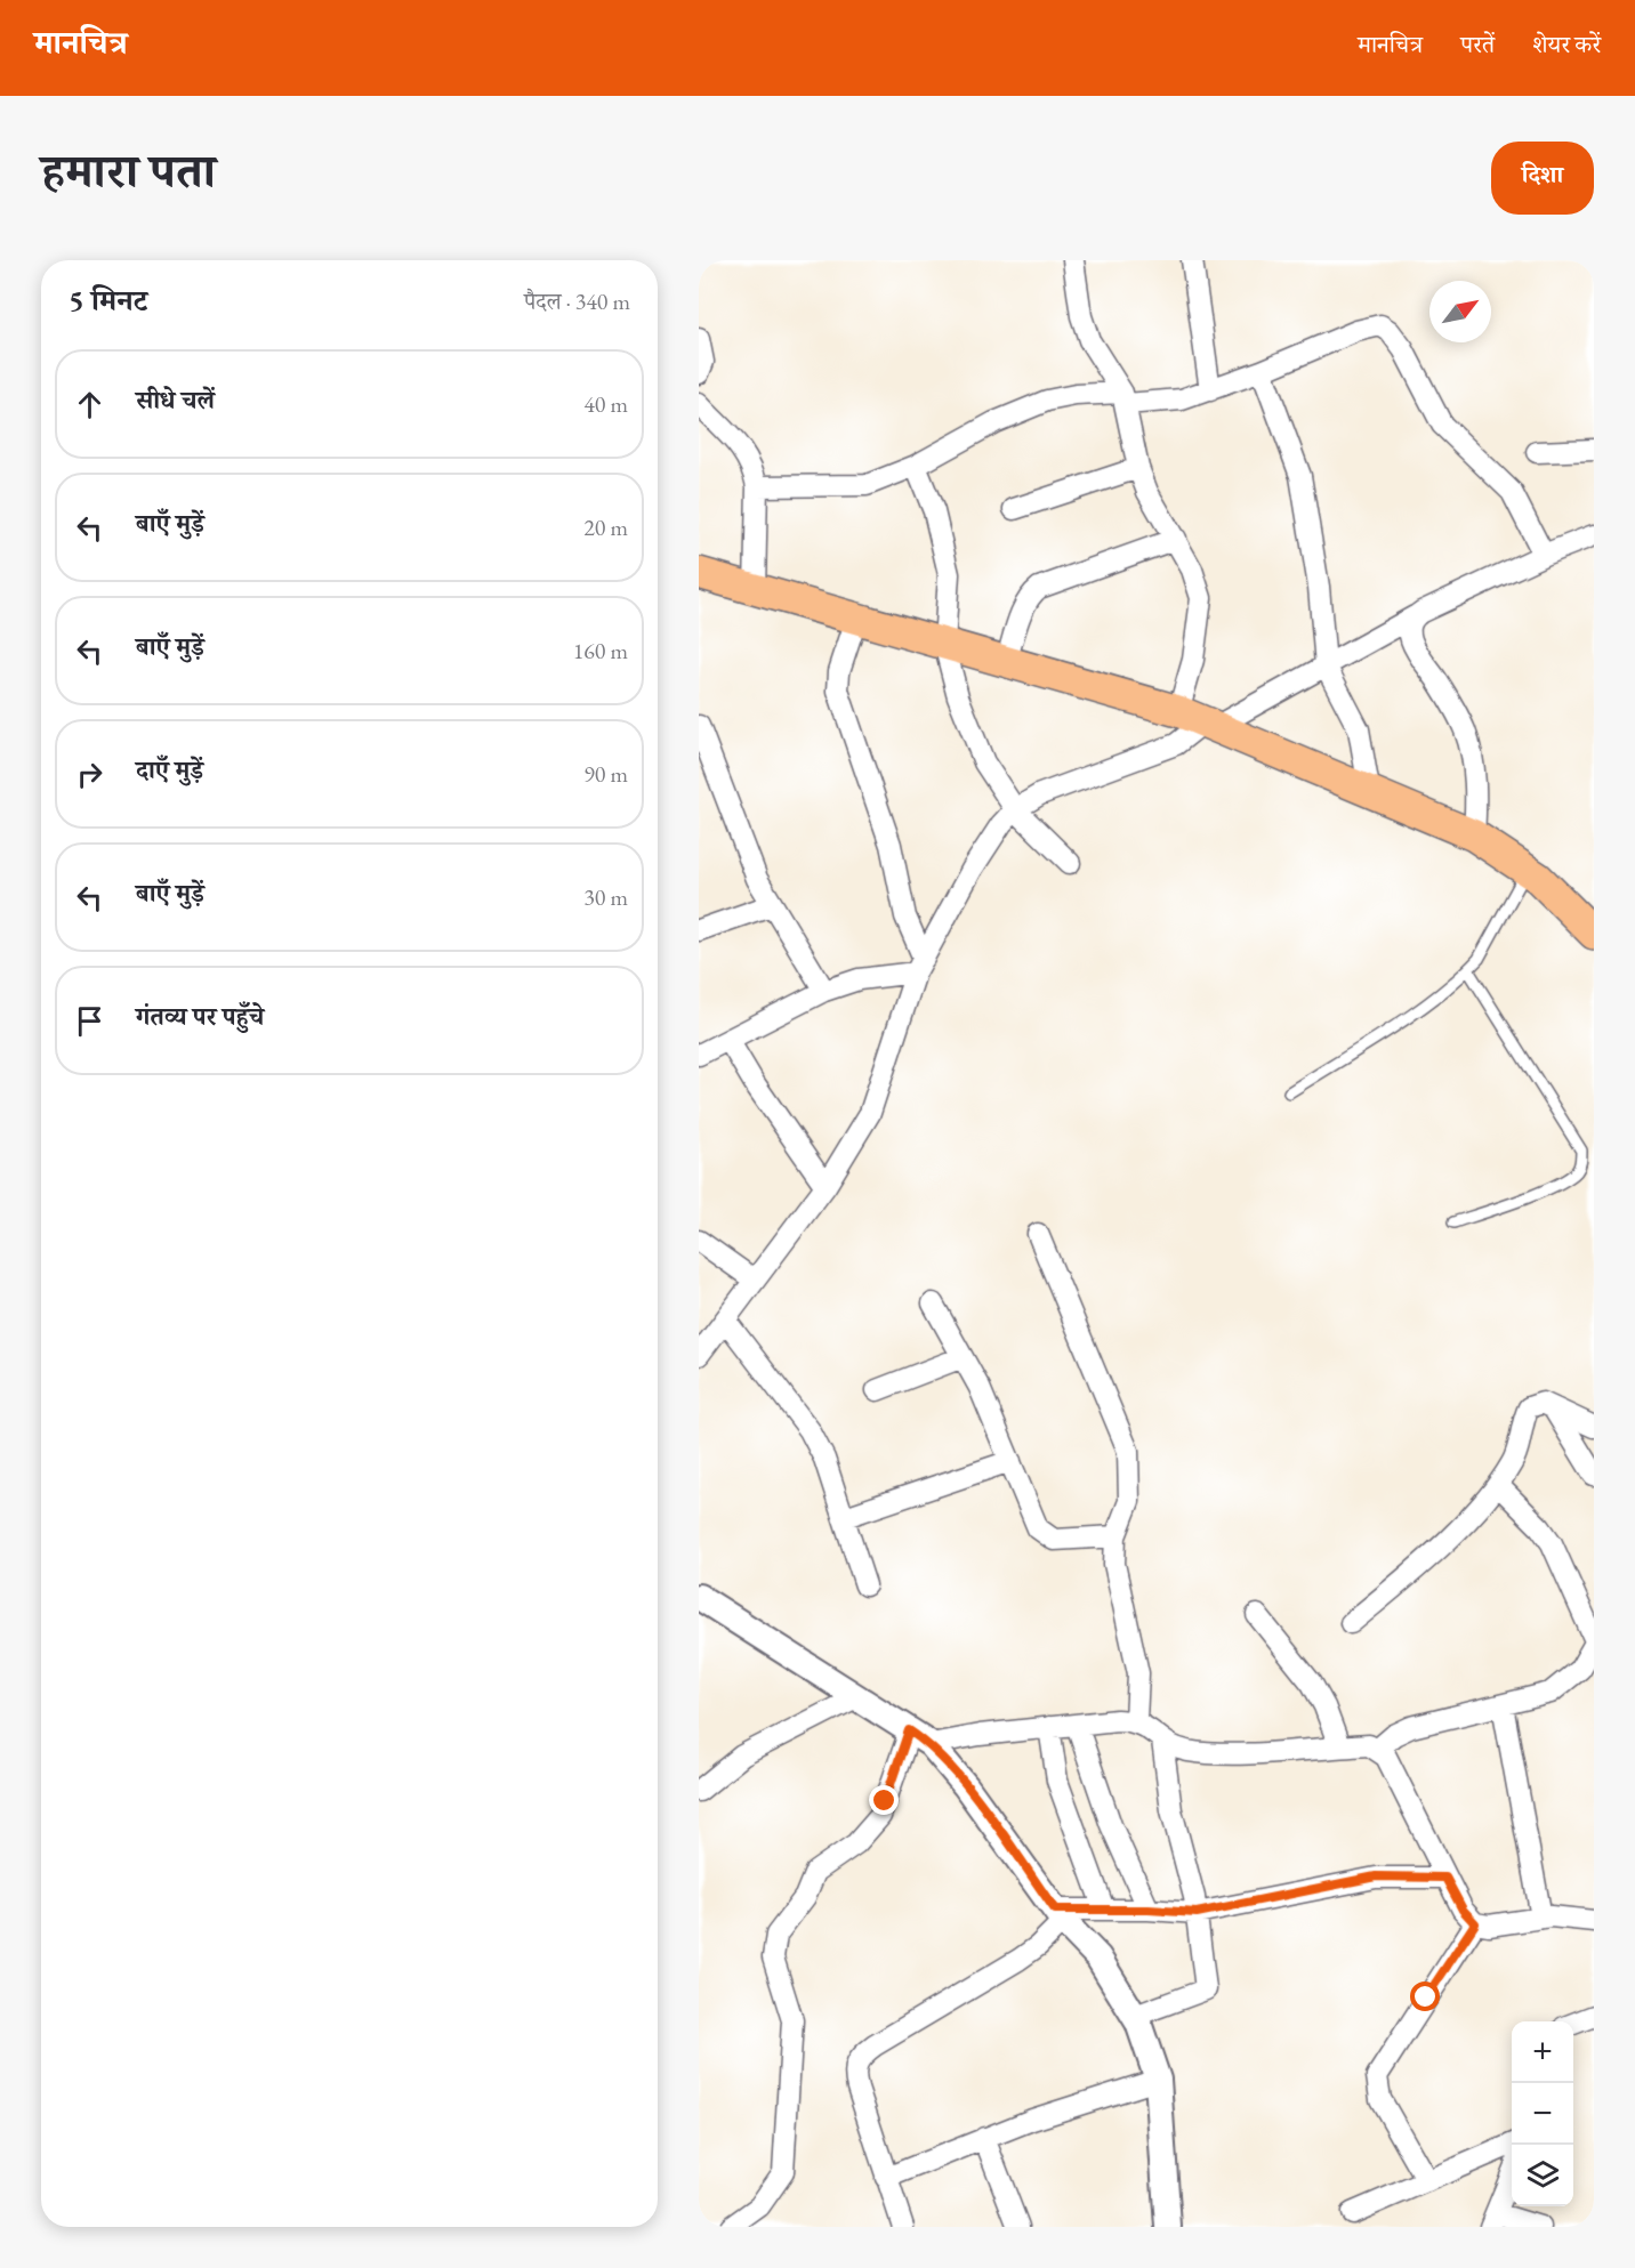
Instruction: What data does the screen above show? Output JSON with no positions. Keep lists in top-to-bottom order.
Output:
{
  "north": "top right",
  "page": {
    "header": "मानचित्र",
    "nav": ["मानचित्र", "परतें", "शेयर करें"],
    "title": "हमारा पता",
    "buttons": "दिशा",
    "heading": ["5 मिनट", "पैदल · 340 m"],
    "list": [
      ["सीधे चलें", "40 m"],
      ["बाएँ मुड़ें", "20 m"],
      ["बाएँ मुड़ें", "160 m"],
      ["दाएँ मुड़ें", "90 m"],
      ["बाएँ मुड़ें", "30 m"],
      "गंतव्य पर पहुँचे"
    ],
    "map_buttons": ["+", "−"]
  }
}
